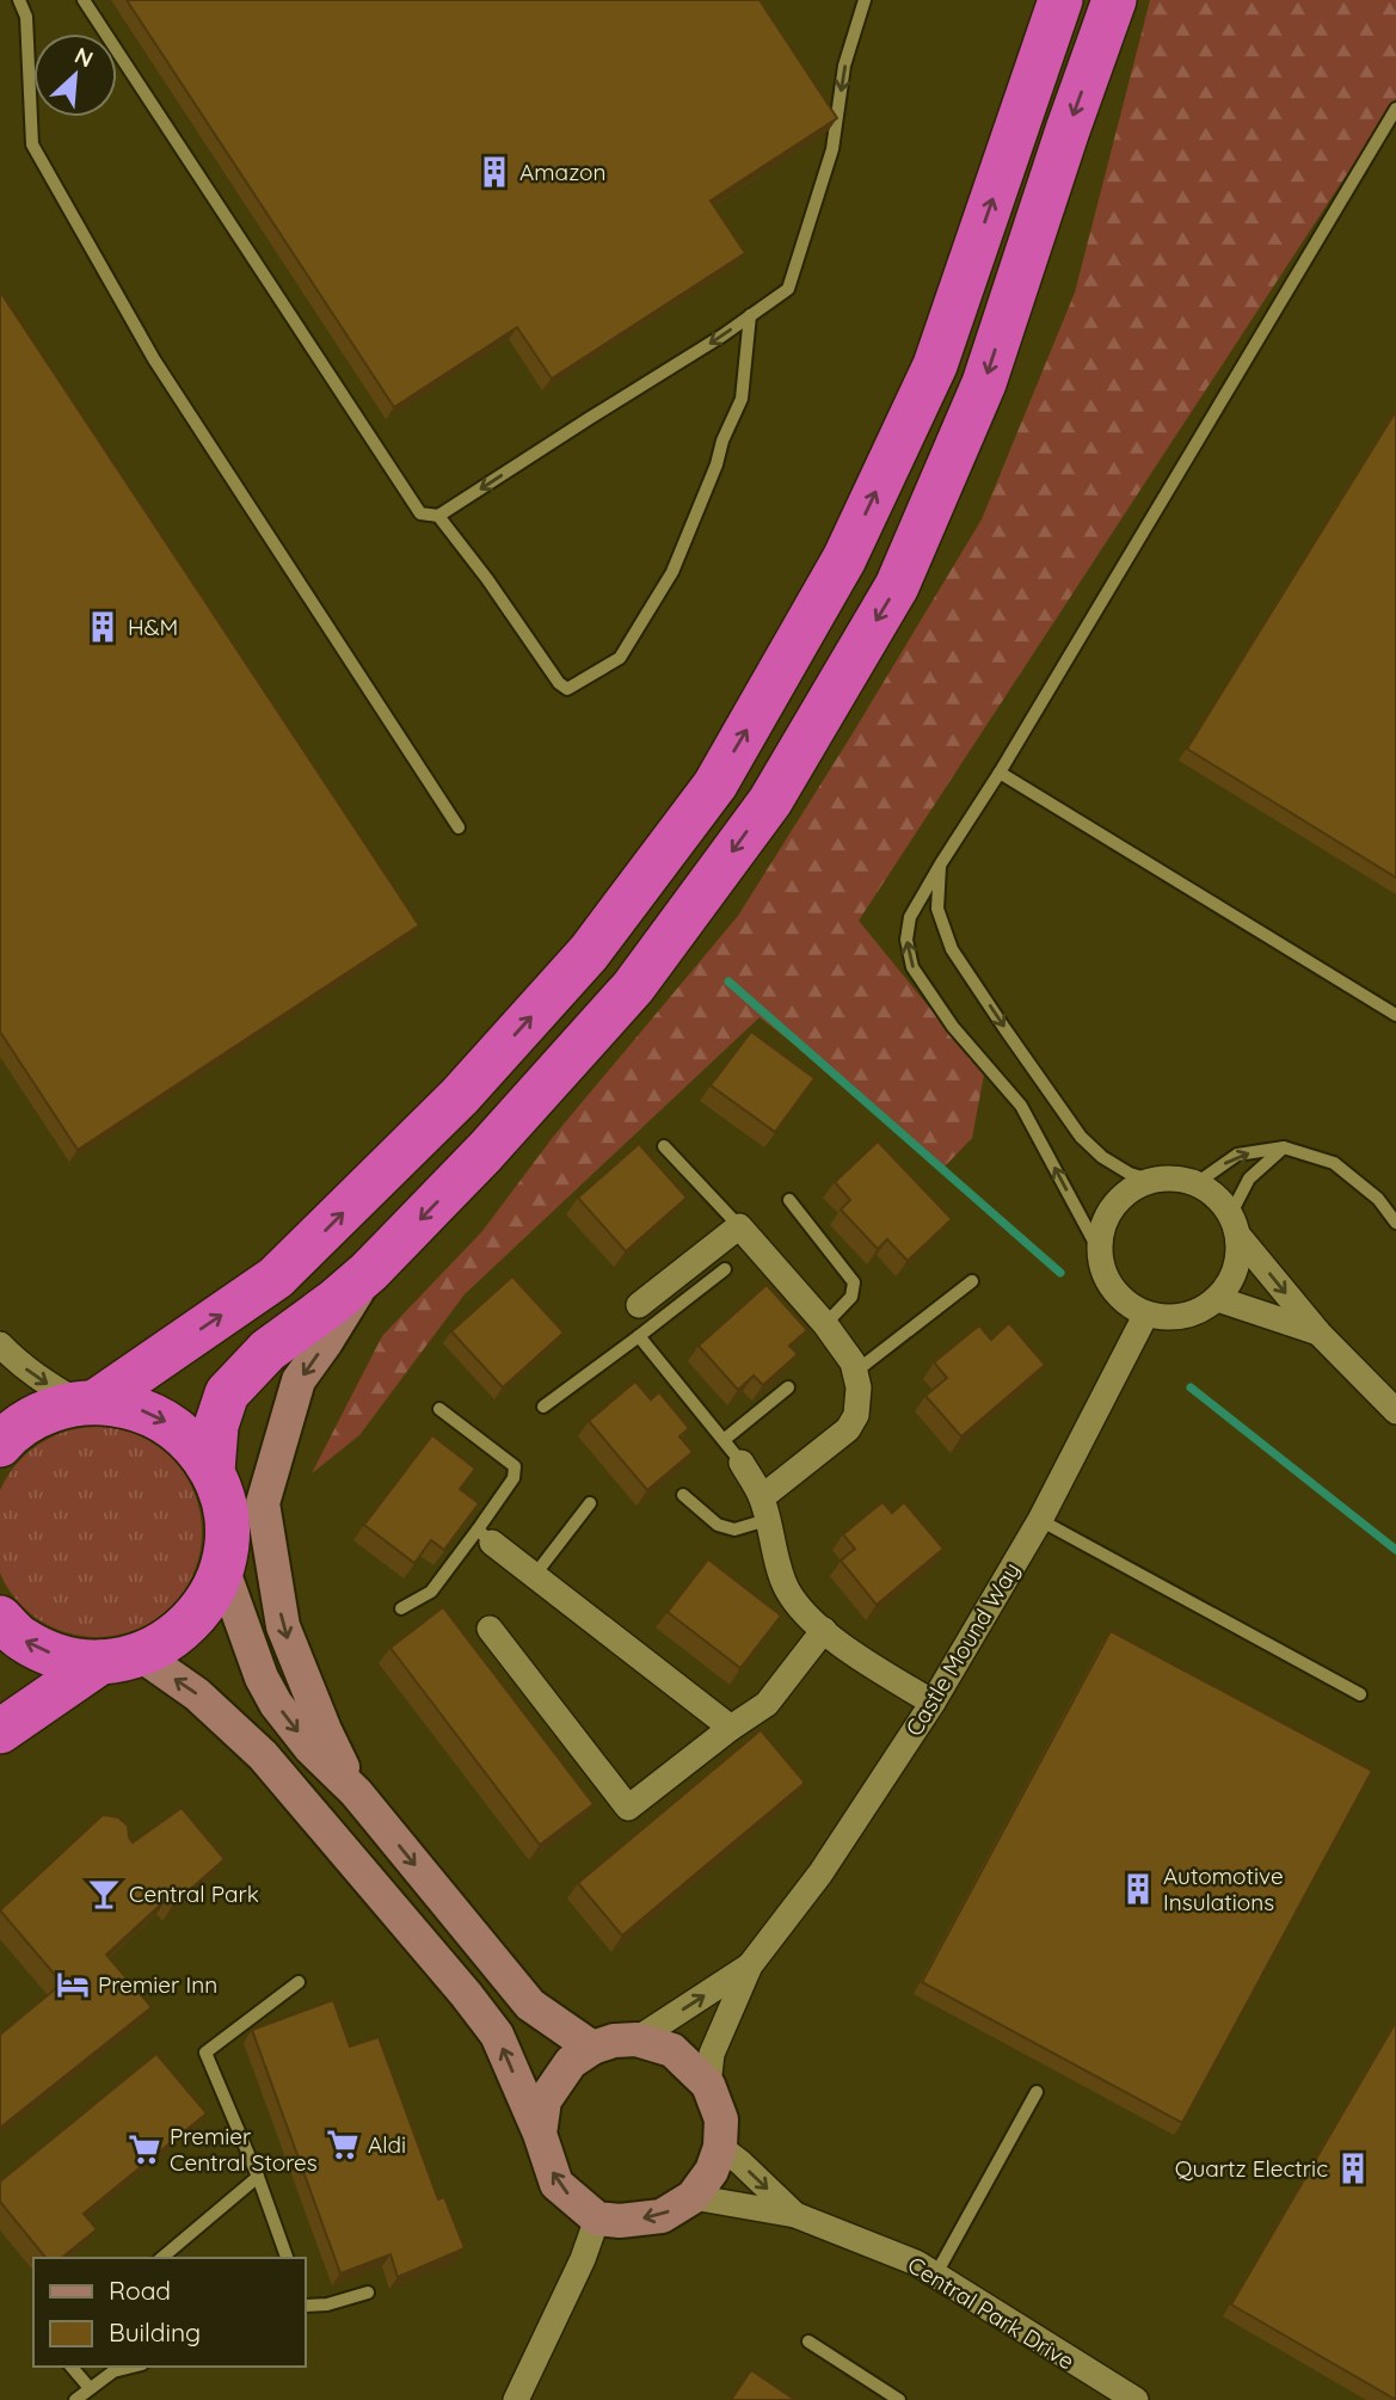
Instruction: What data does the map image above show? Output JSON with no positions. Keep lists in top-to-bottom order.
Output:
{
  "streets": {
    "street": ["Castle Mound Way", "Central Park Drive"]
  },
  "crossings": [
    ["Castle Mound Way", "Central Park Drive"]
  ],
  "places": {
    "building": [
      "Amazon",
      "H&M",
      "Automotive Insulations",
      "Quartz Electric"
    ],
    "bar": ["Central Park"],
    "hotel": ["Premier Inn"],
    "supermarket": ["Aldi", "Premier Central Stores"]
  },
  "legend": ["Road", "Building"],
  "north": "top right"
}
